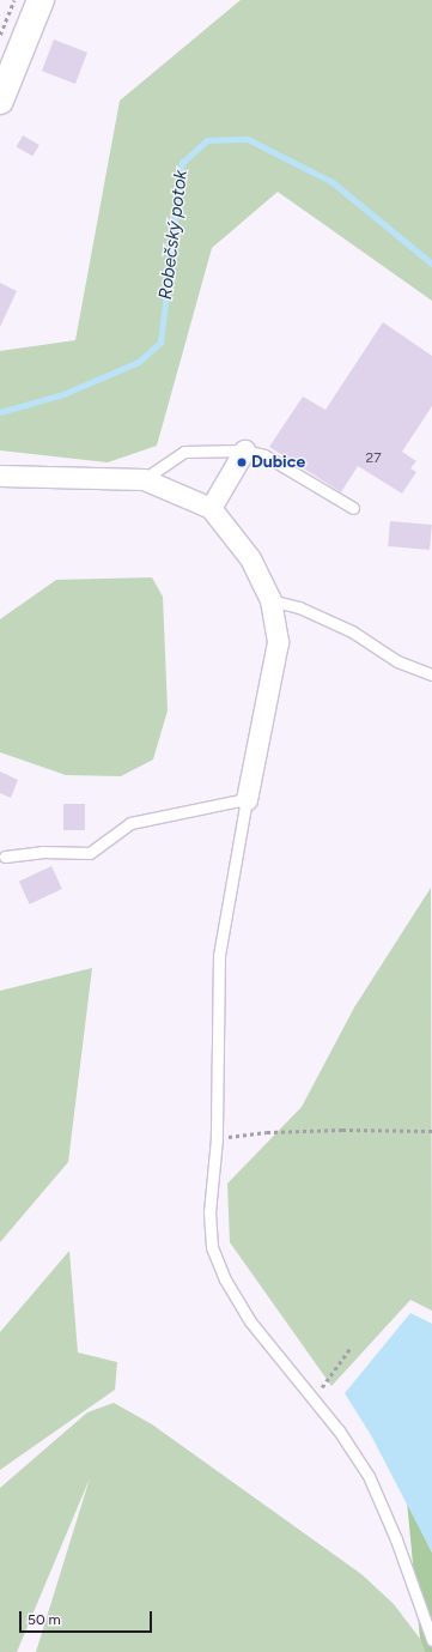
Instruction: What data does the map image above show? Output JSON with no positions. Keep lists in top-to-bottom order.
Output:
{
  "water": ["Robečský potok"],
  "places": ["Dubice"],
  "house_numbers": ["27"],
  "scale_bar": "50 m"
}
